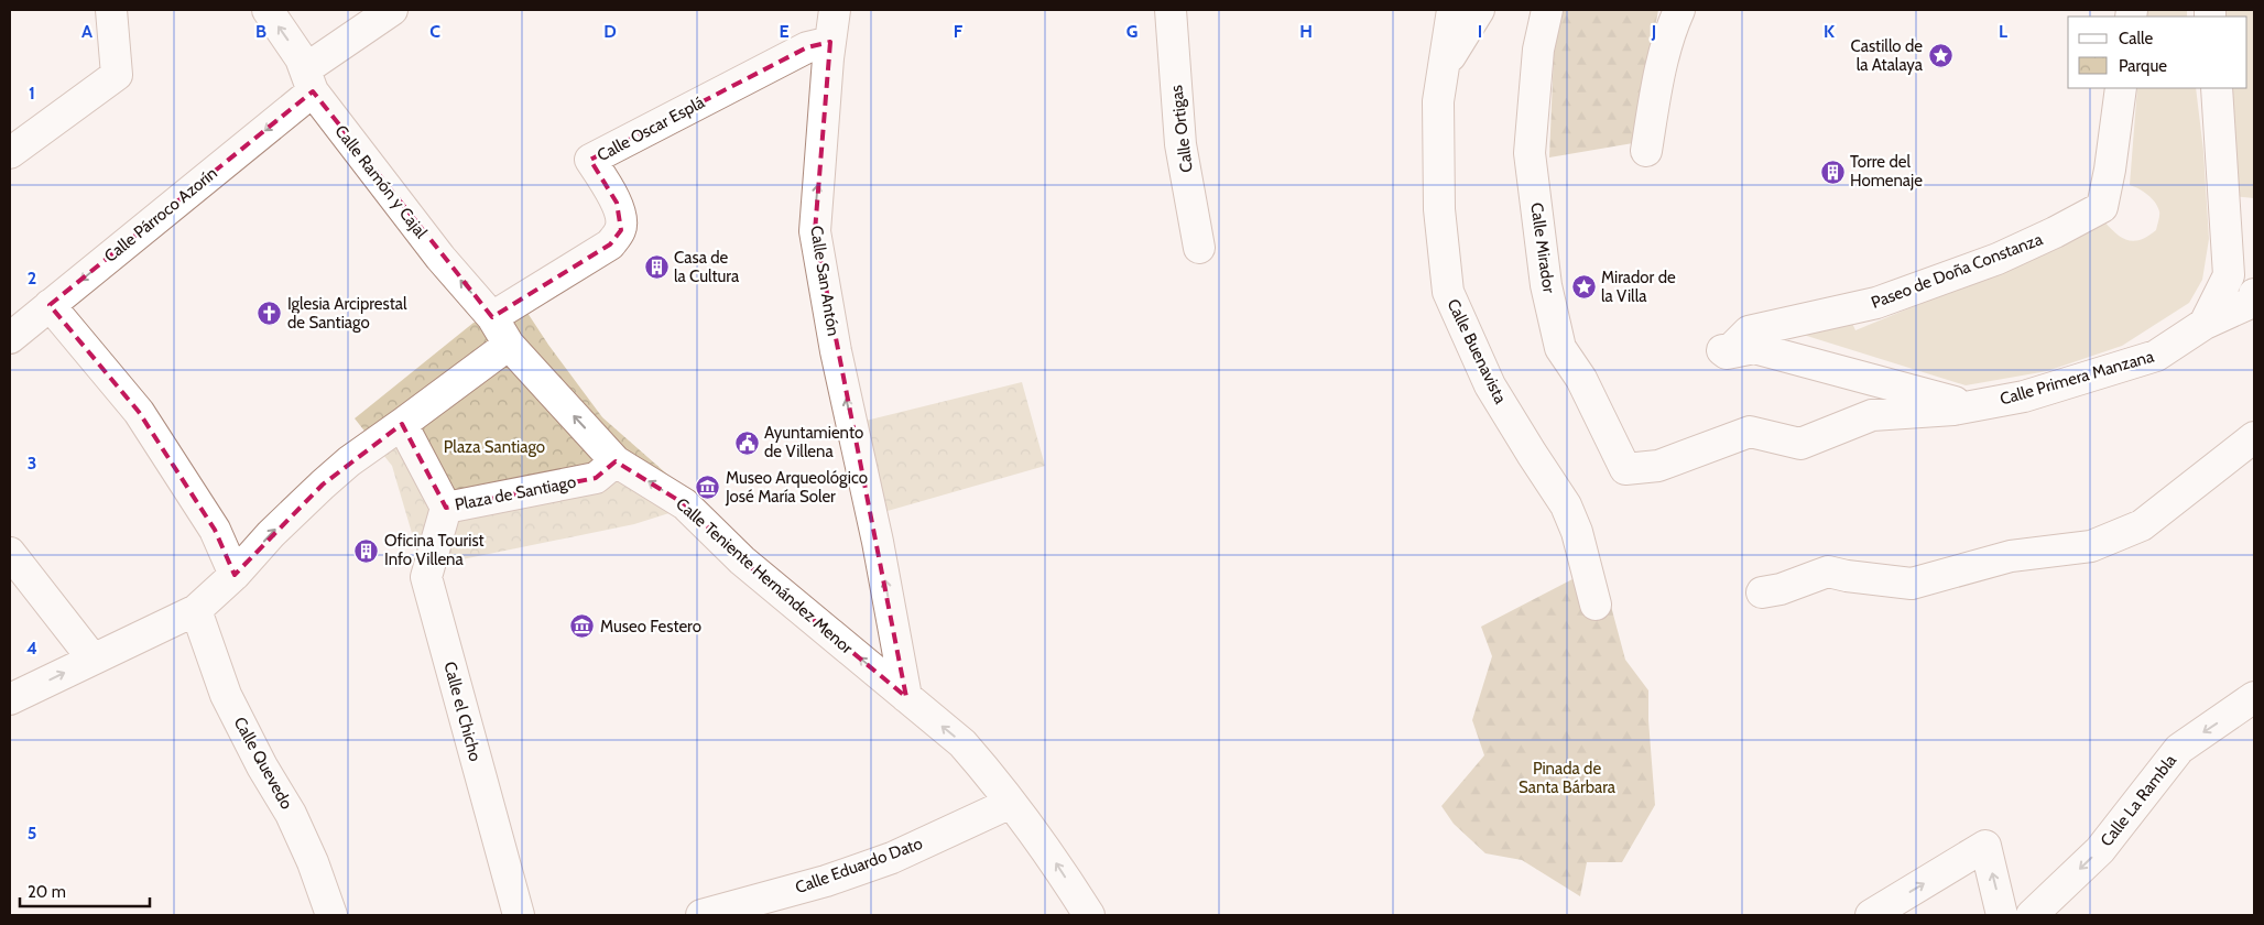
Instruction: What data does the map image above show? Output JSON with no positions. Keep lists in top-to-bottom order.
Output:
{
  "streets": {
    "street": [
      "Calle Oscar Esplá",
      "Calle Ortigas",
      "Calle Ramón y Cajal",
      "Calle Párroco Azorín",
      "Calle Mirador",
      "Paseo de Doña Constanza",
      "Calle San Antón",
      "Calle Buenavista",
      "Calle Primera Manzana",
      "Plaza de Santiago",
      "Calle Teniente Hernández Menor",
      "Calle el Chicho",
      "Calle Quevedo",
      "Calle La Rambla",
      "Calle Eduardo Dato"
    ]
  },
  "crossings": [
    ["Calle Oscar Esplá", "Calle Ramón y Cajal"],
    ["Calle Oscar Esplá", "Calle San Antón"],
    ["Calle Ramón y Cajal", "Calle Párroco Azorín"],
    ["Calle Mirador", "Calle Primera Manzana"],
    ["Paseo de Doña Constanza", "Calle Primera Manzana"],
    ["Calle San Antón", "Calle Teniente Hernández Menor"],
    ["Plaza de Santiago", "Calle Teniente Hernández Menor"],
    ["Plaza de Santiago", "Calle el Chicho"],
    ["Calle Teniente Hernández Menor", "Calle Eduardo Dato"]
  ],
  "one_way": [
    "Calle Ramón y Cajal",
    "Calle Párroco Azorín",
    "Calle San Antón",
    "Calle Teniente Hernández Menor",
    "Calle La Rambla"
  ],
  "parks": ["Plaza Santiago", "Pinada de Santa Bárbara"],
  "places": {
    "place": ["Castillo de la Atalaya", "Mirador de la Villa"],
    "building": ["Torre del Homenaje", "Casa de la Cultura", "Oficina Tourist Info Villena"],
    "church": ["Iglesia Arciprestal de Santiago"],
    "public building": ["Ayuntamiento de Villena"],
    "museum": ["Museo Arqueológico José María Soler", "Museo Festero"]
  },
  "legend": ["Calle", "Parque"],
  "scale_bar": "20 m",
  "grid": {
    "columns": [
      "A",
      "B",
      "C",
      "D",
      "E",
      "F",
      "G",
      "H",
      "I",
      "J",
      "K",
      "L"
    ],
    "rows": [
      "1",
      "2",
      "3",
      "4",
      "5"
    ]
  }
}
